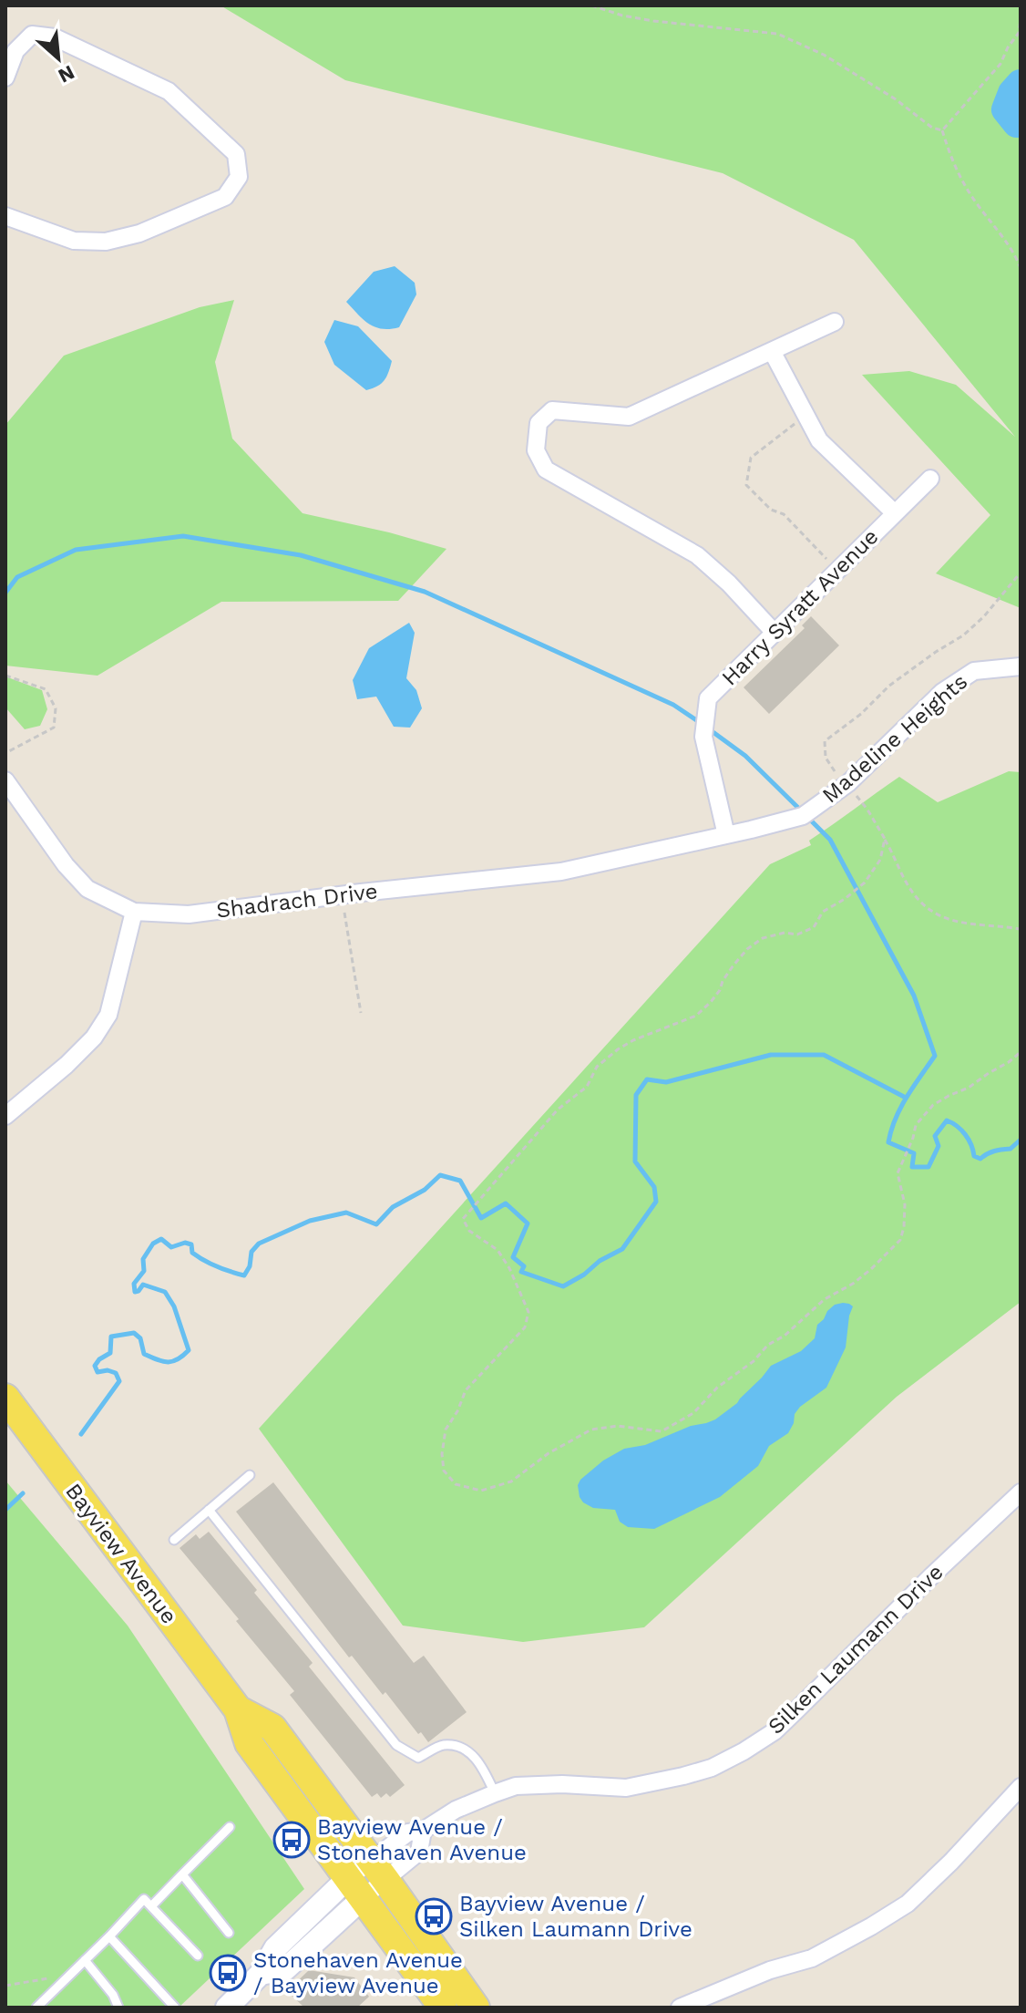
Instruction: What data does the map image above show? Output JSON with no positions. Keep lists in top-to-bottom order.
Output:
{
  "streets": {
    "main road": ["Bayview Avenue"],
    "street": [
      "Harry Syratt Avenue",
      "Madeline Heights",
      "Shadrach Drive",
      "Silken Laumann Drive"
    ]
  },
  "crossings": [
    ["Harry Syratt Avenue", "Madeline Heights"],
    ["Madeline Heights", "Shadrach Drive"],
    ["Bayview Avenue", "Silken Laumann Drive"]
  ],
  "places": {
    "bus stop": ["Bayview Avenue / Stonehaven Avenue", "Bayview Avenue / Silken Laumann Drive", "Stonehaven Avenue / Bayview Avenue"]
  },
  "north": "bottom right"
}
